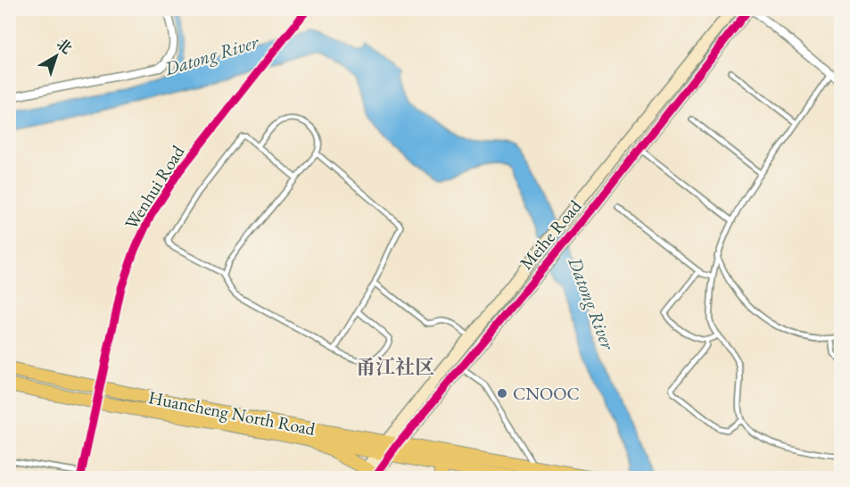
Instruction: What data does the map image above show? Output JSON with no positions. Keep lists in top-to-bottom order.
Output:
{
  "streets": {
    "main road": ["Huancheng North Road"],
    "street": ["Wenhui Road", "Meihe Road"]
  },
  "crossings": [
    ["Wenhui Road", "Huancheng North Road"],
    ["Meihe Road", "Huancheng North Road"]
  ],
  "districts": ["甬江社区"],
  "water": ["Datong River"],
  "places": ["CNOOC"],
  "north": "top right"
}
